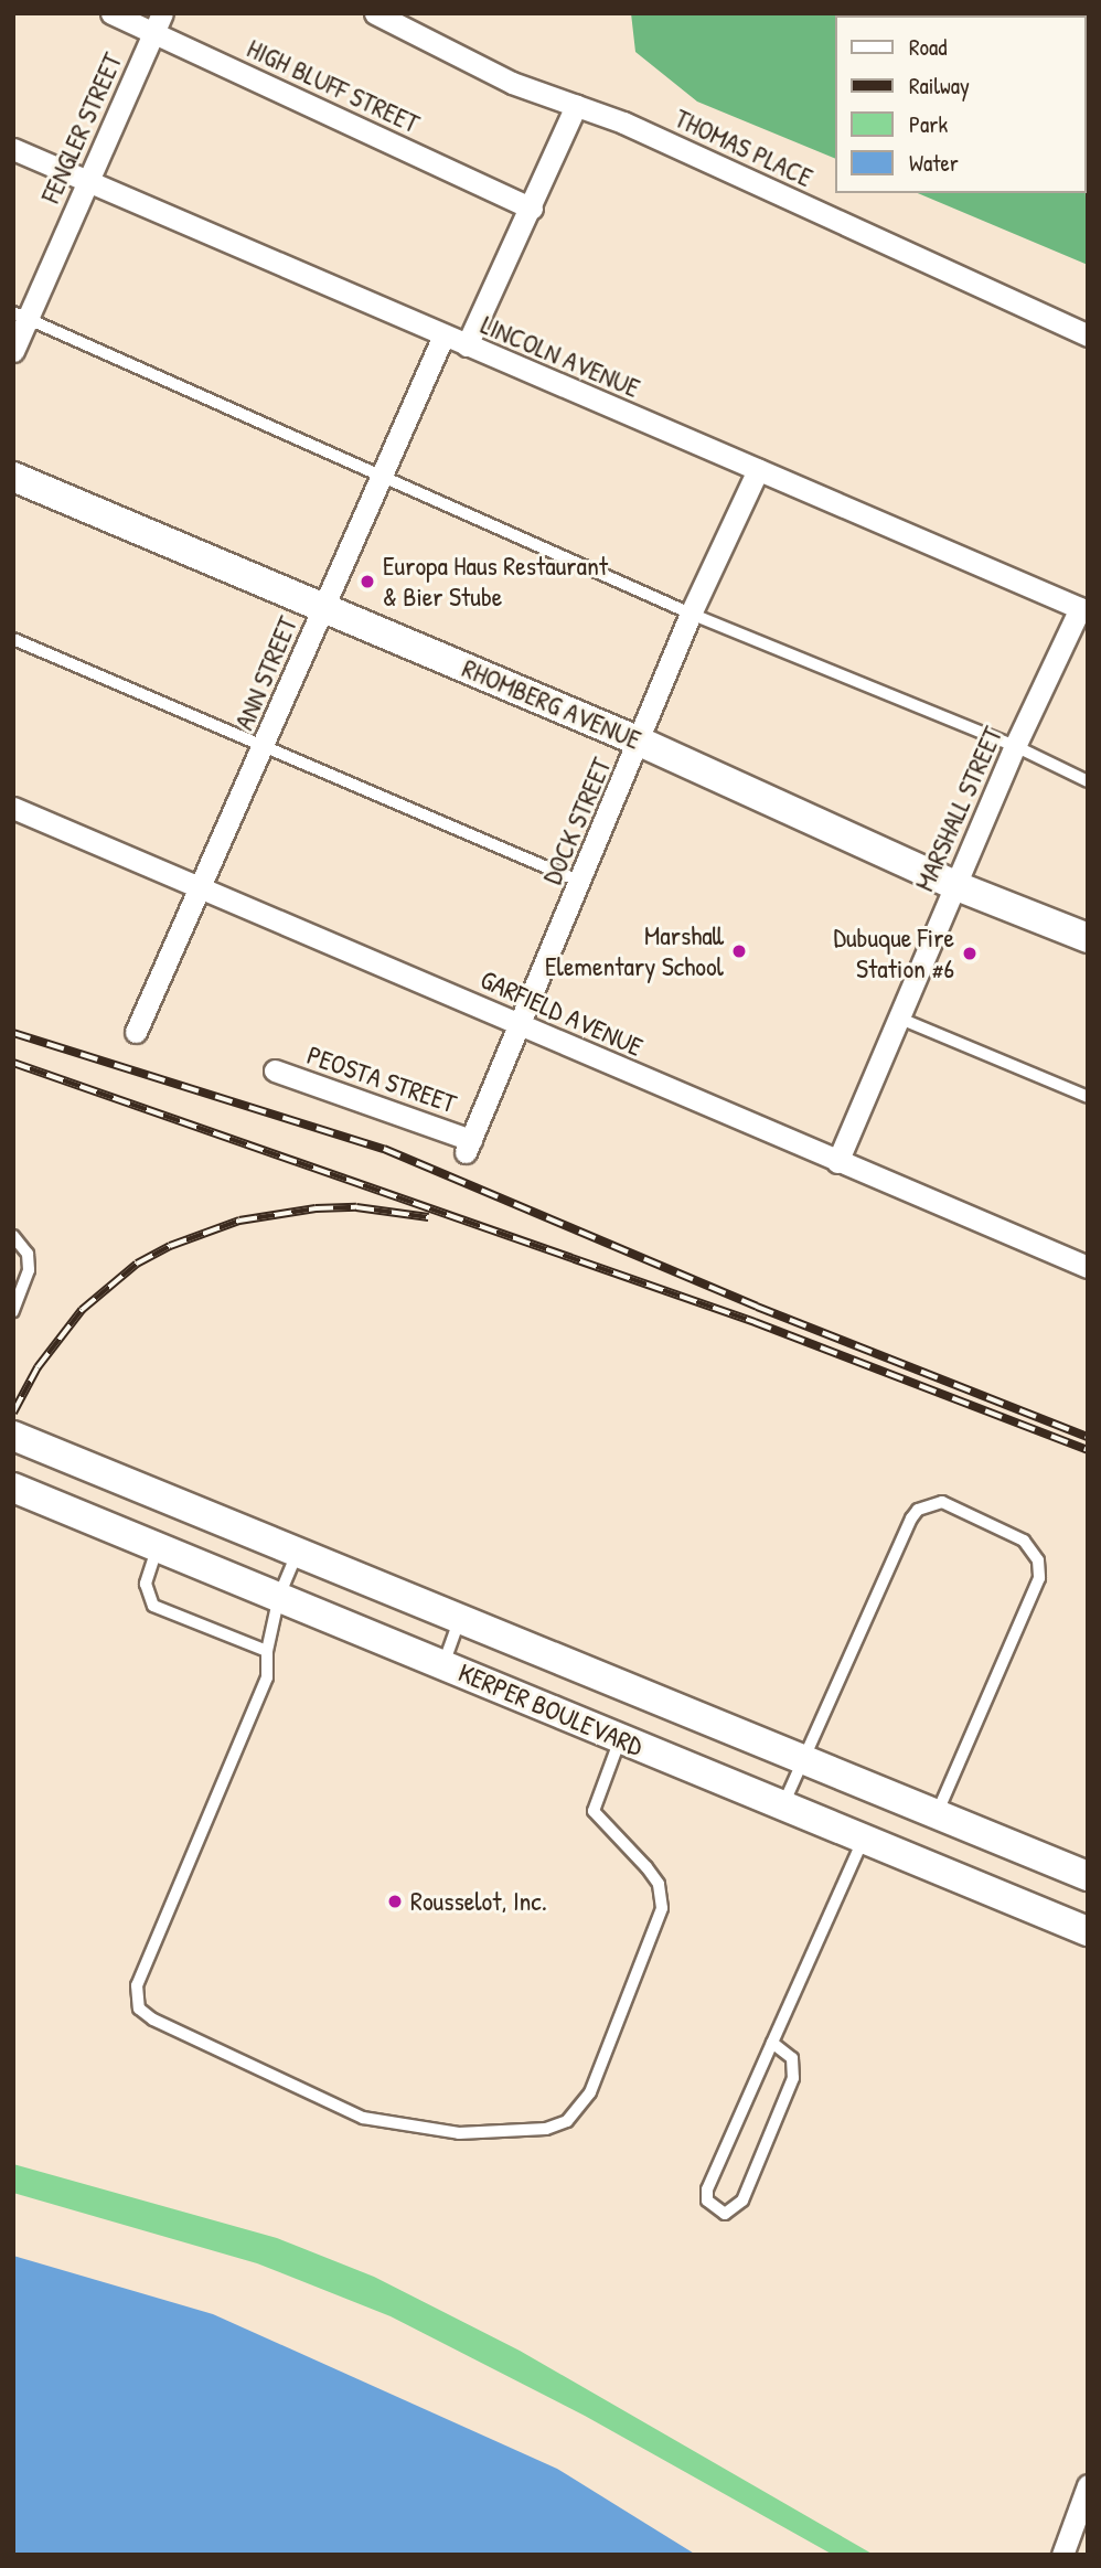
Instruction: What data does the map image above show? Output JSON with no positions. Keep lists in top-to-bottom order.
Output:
{
  "streets": {
    "street": [
      "HIGH BLUFF STREET",
      "FENGLER STREET",
      "THOMAS PLACE",
      "LINCOLN AVENUE",
      "ANN STREET",
      "RHOMBERG AVENUE",
      "MARSHALL STREET",
      "DOCK STREET",
      "GARFIELD AVENUE",
      "PEOSTA STREET",
      "KERPER BOULEVARD"
    ]
  },
  "crossings": [
    ["HIGH BLUFF STREET", "FENGLER STREET"],
    ["FENGLER STREET", "LINCOLN AVENUE"],
    ["LINCOLN AVENUE", "ANN STREET"],
    ["LINCOLN AVENUE", "MARSHALL STREET"],
    ["LINCOLN AVENUE", "DOCK STREET"],
    ["ANN STREET", "RHOMBERG AVENUE"],
    ["ANN STREET", "GARFIELD AVENUE"],
    ["RHOMBERG AVENUE", "MARSHALL STREET"],
    ["RHOMBERG AVENUE", "DOCK STREET"],
    ["MARSHALL STREET", "GARFIELD AVENUE"],
    ["DOCK STREET", "GARFIELD AVENUE"],
    ["DOCK STREET", "PEOSTA STREET"]
  ],
  "places": [
    "Europa Haus Restaurant & Bier Stube",
    "Marshall Elementary School",
    "Dubuque Fire Station #6",
    "Rousselot, Inc."
  ],
  "legend": [
    "Road",
    "Railway",
    "Park",
    "Water"
  ]
}
